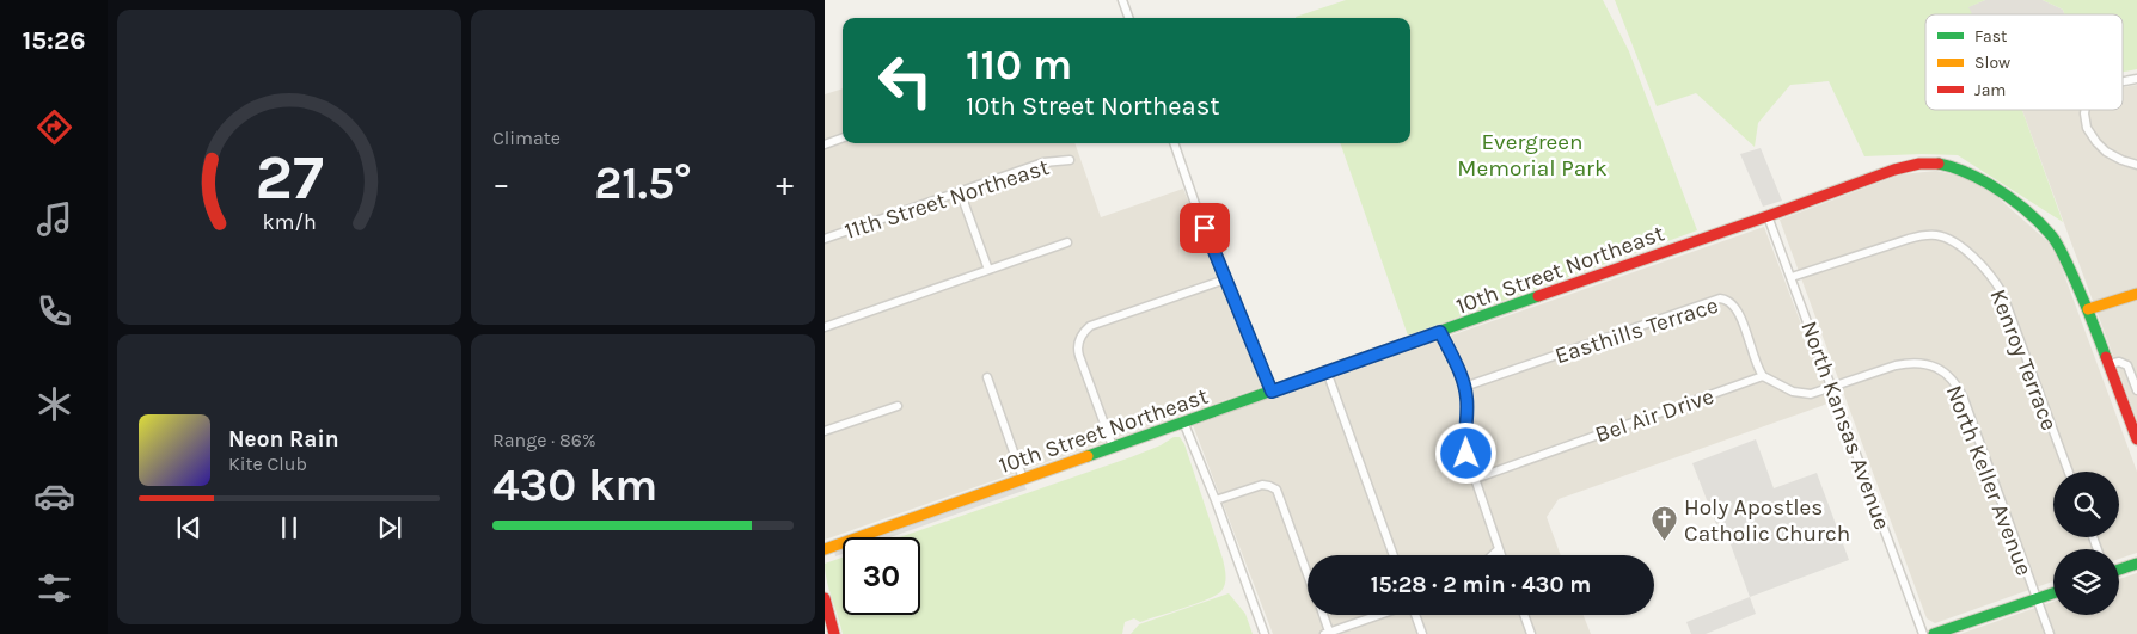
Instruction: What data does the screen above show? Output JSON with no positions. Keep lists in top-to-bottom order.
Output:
{
  "streets": {
    "main road": ["10th Street Northeast"],
    "street": [
      "11th Street Northeast",
      "Easthills Terrace",
      "Kenroy Terrace",
      "Bel Air Drive",
      "North Kansas Avenue",
      "North Keller Avenue"
    ]
  },
  "crossings": [
    ["10th Street Northeast", "North Kansas Avenue"],
    ["Easthills Terrace", "Bel Air Drive"],
    ["Kenroy Terrace", "North Kansas Avenue"],
    ["North Kansas Avenue", "North Keller Avenue"]
  ],
  "parks": ["Evergreen Memorial Park"],
  "places": {
    "church": ["Holy Apostles Catholic Church"]
  },
  "legend": ["Fast", "Slow", "Jam"],
  "page": {
    "tabs": "15:26",
    "tile": [
      "Climate",
      ["Range · 86%", "430 km"]
    ],
    "turn": ["110 m", "10th Street Northeast"],
    "heat": ["−", "21.5°", "+"],
    "song": ["Neon Rain", "Kite Club"],
    "limit": "30",
    "trip": "15:28 · 2 min · 430 m",
    "gauge": ["27", "km/h"]
  }
}
